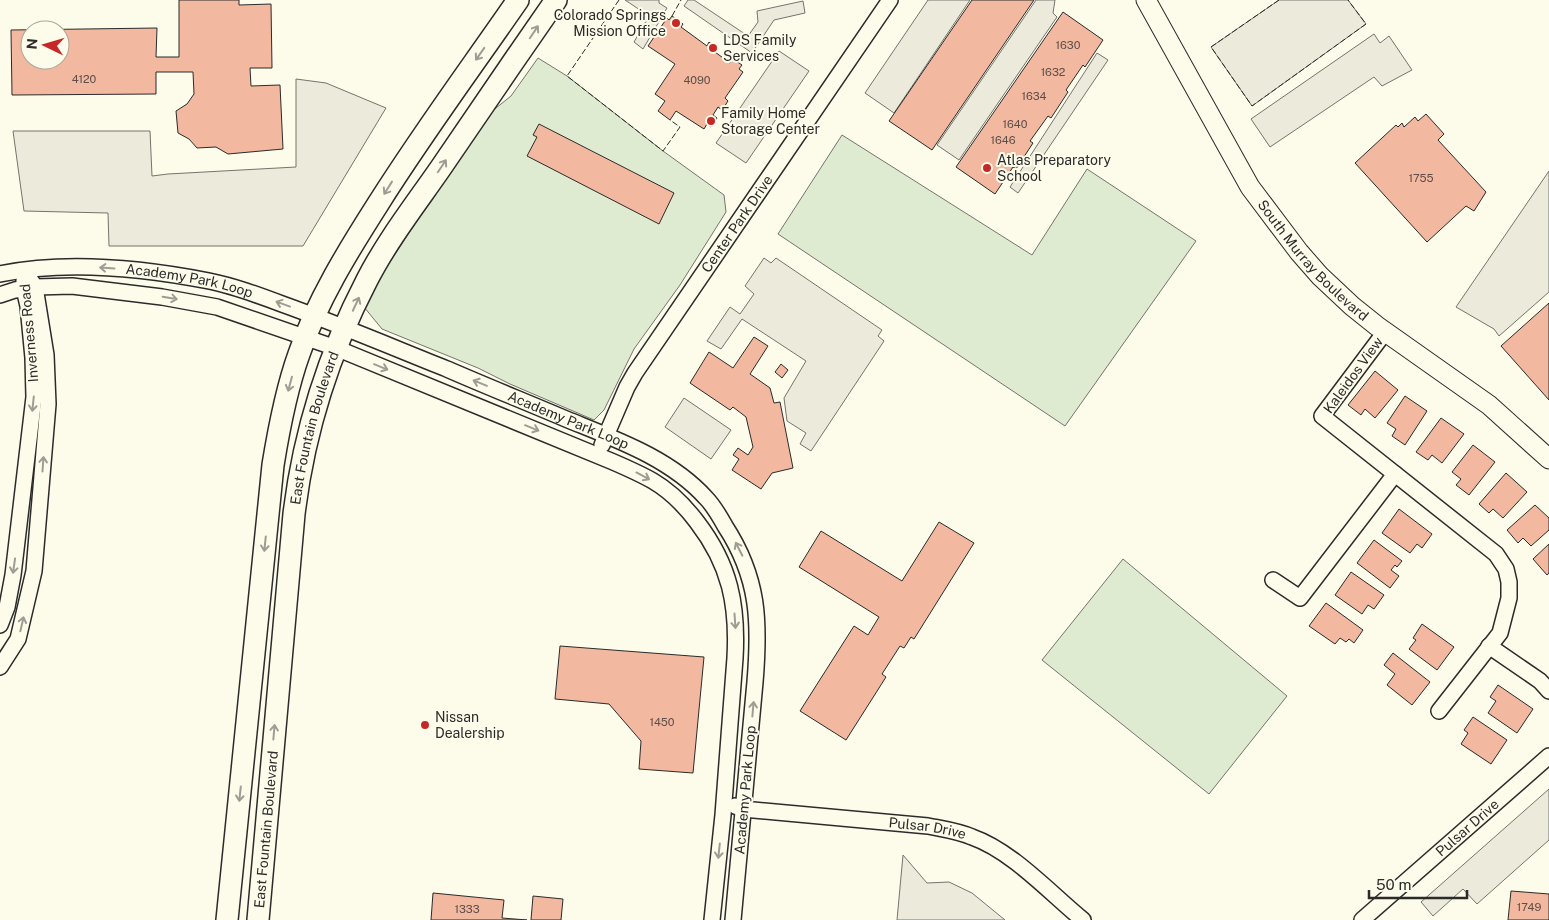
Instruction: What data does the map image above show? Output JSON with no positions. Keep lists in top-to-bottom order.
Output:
{
  "streets": {
    "highway": ["East Fountain Boulevard"],
    "main road": ["South Murray Boulevard"],
    "street": [
      "Center Park Drive",
      "Academy Park Loop",
      "Inverness Road",
      "Kaleidos View",
      "Pulsar Drive"
    ]
  },
  "crossings": [
    ["Center Park Drive", "Academy Park Loop"],
    ["South Murray Boulevard", "Kaleidos View"],
    ["Academy Park Loop", "Inverness Road"],
    ["Academy Park Loop", "East Fountain Boulevard"],
    ["Academy Park Loop", "Pulsar Drive"]
  ],
  "places": [
    "Colorado Springs Mission Office",
    "LDS Family Services",
    "Family Home Storage Center",
    "Atlas Preparatory School",
    "Nissan Dealership"
  ],
  "house_numbers": [
    "1630",
    "1632",
    "4120",
    "4090",
    "1634",
    "1640",
    "1646",
    "1755",
    "1450",
    "1749",
    "1333"
  ],
  "scale_bar": "50 m",
  "north": "left"
}
